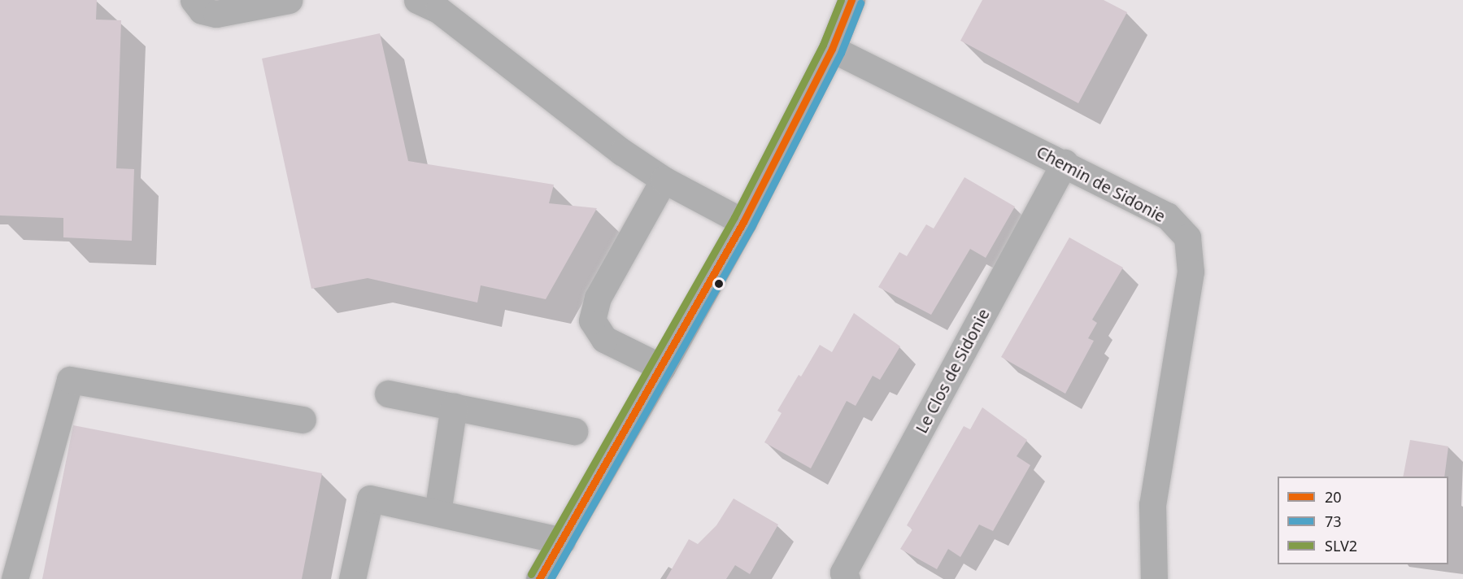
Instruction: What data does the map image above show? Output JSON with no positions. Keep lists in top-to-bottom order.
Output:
{
  "streets": {
    "street": ["Chemin de Sidonie", "Le Clos de Sidonie"]
  },
  "crossings": [
    ["Chemin de Sidonie", "Le Clos de Sidonie"]
  ],
  "lines": ["transit line 20", "transit line SLV2", "transit line 73"],
  "legend": ["20", "73", "SLV2"]
}
